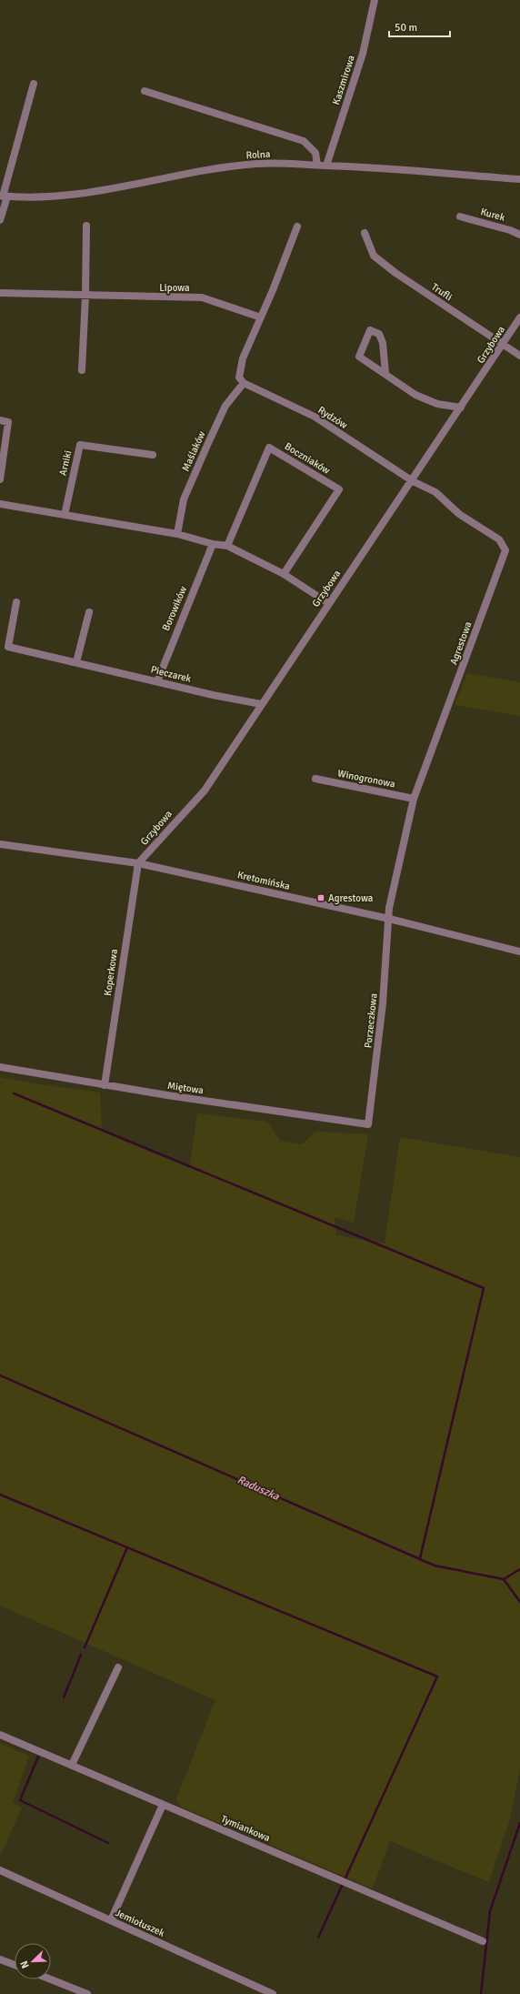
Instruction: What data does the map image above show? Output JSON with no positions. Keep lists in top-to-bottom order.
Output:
{
  "streets": {
    "street": [
      "Kaszmirowa",
      "Rolna",
      "Kurek",
      "Lipowa",
      "Trufli",
      "Grzybowa",
      "Rydzów",
      "Maślaków",
      "Boczniaków",
      "Arniki",
      "Borowików",
      "Agrestowa",
      "Pieczarek",
      "Winogronowa",
      "Kretomińska",
      "Koperkowa",
      "Porzeczkowa",
      "Miętowa",
      "Tymiankowa",
      "Jemiołuszek"
    ]
  },
  "crossings": [
    ["Kaszmirowa", "Rolna"],
    ["Lipowa", "Maślaków"],
    ["Trufli", "Grzybowa"],
    ["Grzybowa", "Rydzów"],
    ["Grzybowa", "Agrestowa"],
    ["Grzybowa", "Pieczarek"],
    ["Grzybowa", "Kretomińska"],
    ["Grzybowa", "Koperkowa"],
    ["Rydzów", "Maślaków"],
    ["Rydzów", "Agrestowa"],
    ["Borowików", "Pieczarek"],
    ["Agrestowa", "Winogronowa"],
    ["Agrestowa", "Kretomińska"],
    ["Agrestowa", "Porzeczkowa"],
    ["Kretomińska", "Koperkowa"],
    ["Kretomińska", "Porzeczkowa"],
    ["Koperkowa", "Miętowa"],
    ["Porzeczkowa", "Miętowa"]
  ],
  "water": ["Raduszka"],
  "places": {
    "transit": ["Agrestowa"]
  },
  "scale_bar": "50 m",
  "north": "bottom left"
}
